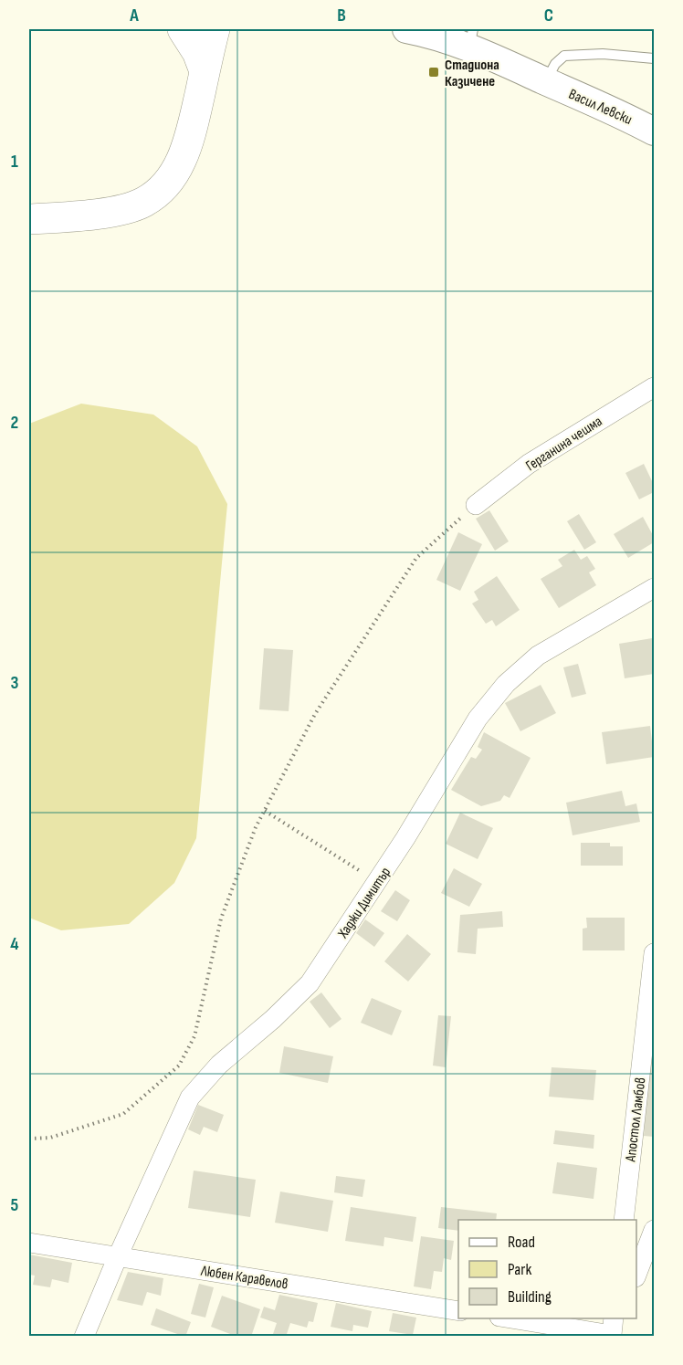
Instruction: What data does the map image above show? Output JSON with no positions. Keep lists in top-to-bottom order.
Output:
{
  "streets": {
    "street": [
      "Васил Левски",
      "Герганина чешма",
      "Хаджи Димитър",
      "Апостол Ламбов",
      "Любен Каравелов"
    ]
  },
  "crossings": [
    ["Хаджи Димитър", "Любен Каравелов"]
  ],
  "places": {
    "transit": ["Стадиона Казичене"]
  },
  "legend": ["Road", "Park", "Building"],
  "grid": {
    "columns": ["A", "B", "C"],
    "rows": [
      "1",
      "2",
      "3",
      "4",
      "5"
    ]
  }
}
